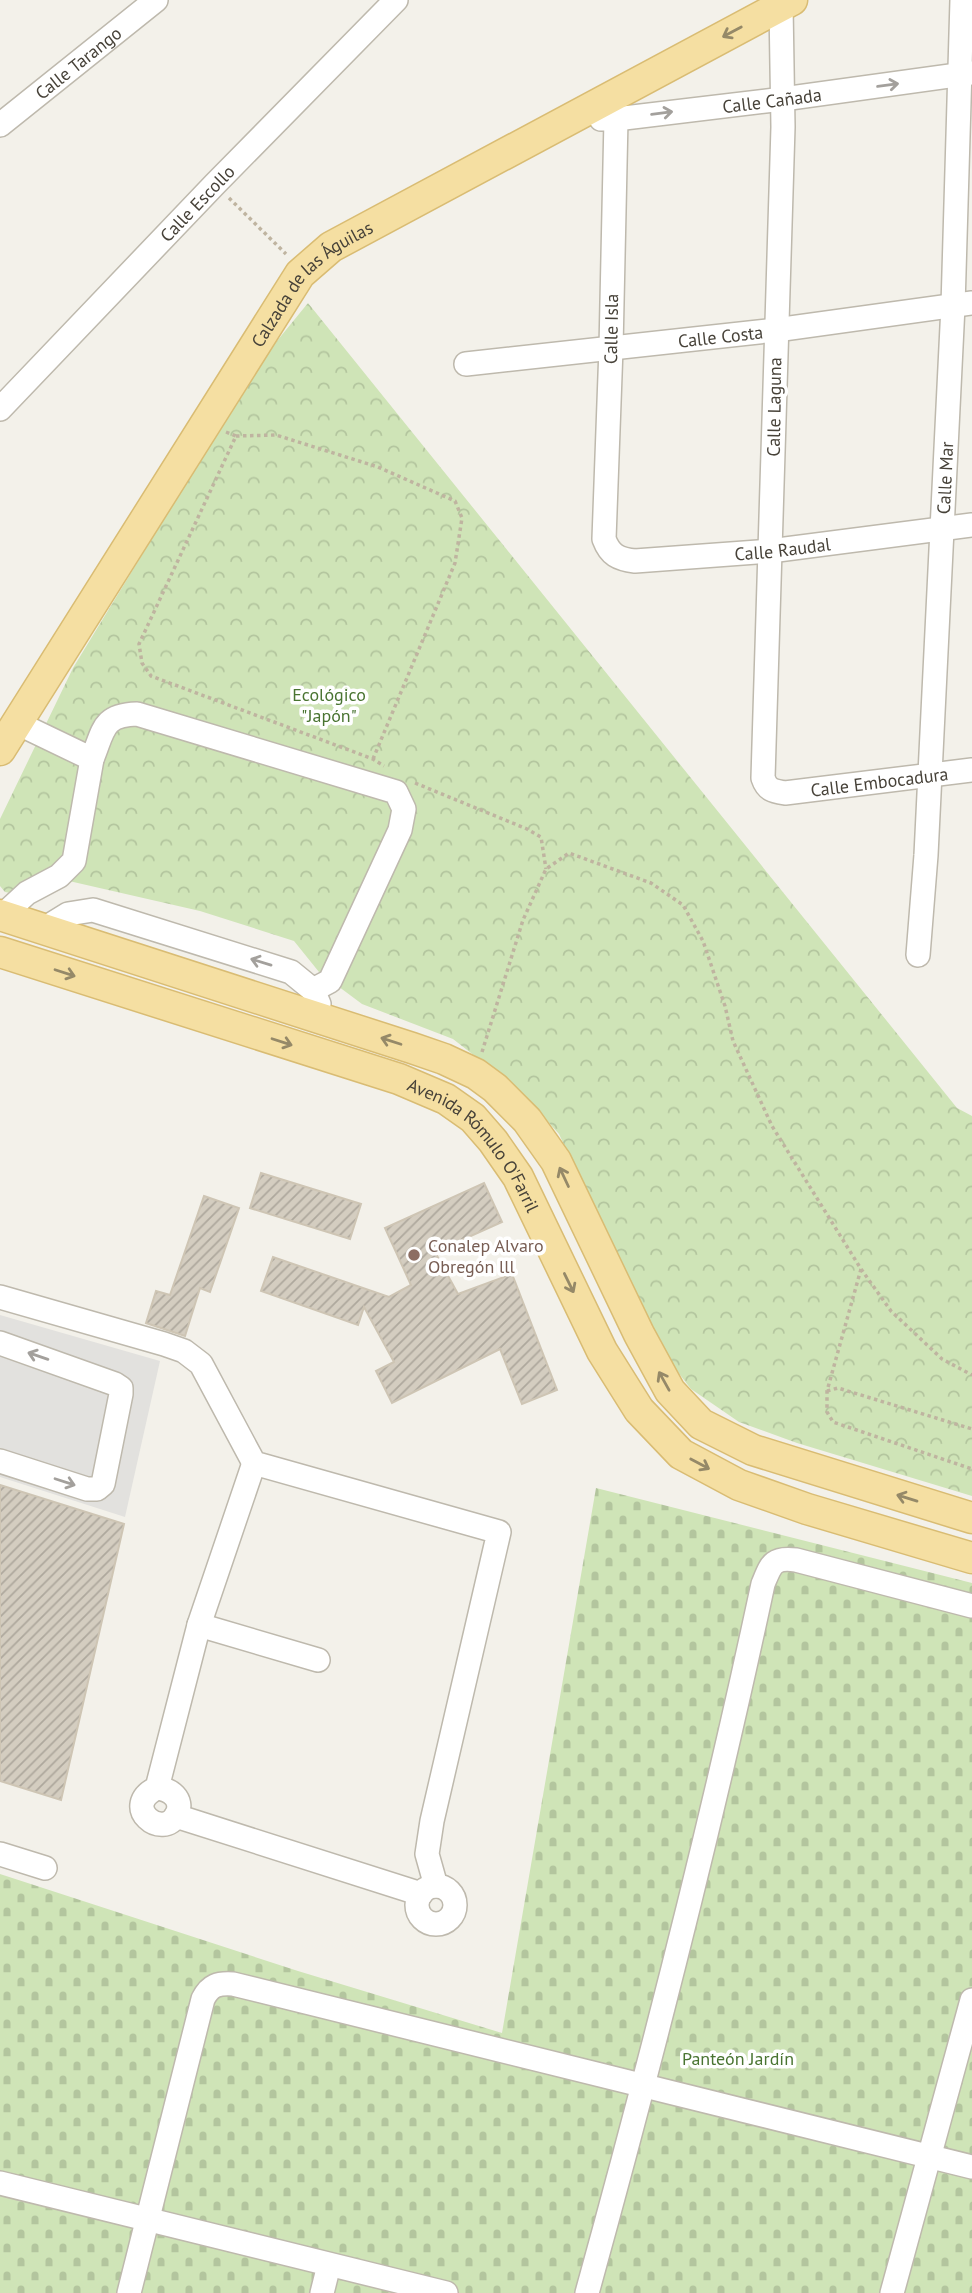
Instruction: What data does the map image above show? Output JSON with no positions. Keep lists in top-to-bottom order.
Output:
{
  "streets": {
    "main road": ["Calzada de las Águilas", "Avenida Rómulo O'Farril"],
    "street": [
      "Calle Tarango",
      "Calle Cañada",
      "Calle Escollo",
      "Calle Isla",
      "Calle Costa",
      "Calle Laguna",
      "Calle Mar",
      "Calle Raudal",
      "Calle Embocadura"
    ]
  },
  "crossings": [
    ["Calle Cañada", "Calzada de las Águilas"],
    ["Calle Cañada", "Calle Isla"],
    ["Calle Cañada", "Calle Laguna"],
    ["Calle Cañada", "Calle Mar"],
    ["Calzada de las Águilas", "Calle Laguna"],
    ["Calle Isla", "Calle Costa"],
    ["Calle Isla", "Calle Raudal"],
    ["Calle Costa", "Calle Laguna"],
    ["Calle Costa", "Calle Mar"],
    ["Calle Laguna", "Calle Raudal"],
    ["Calle Laguna", "Calle Embocadura"],
    ["Calle Mar", "Calle Raudal"],
    ["Calle Mar", "Calle Embocadura"]
  ],
  "one_way": ["Calle Cañada"],
  "parks": ["Ecológico \"Japón\"", "Panteón Jardín"],
  "places": ["Conalep Alvaro Obregón lll"]
}
